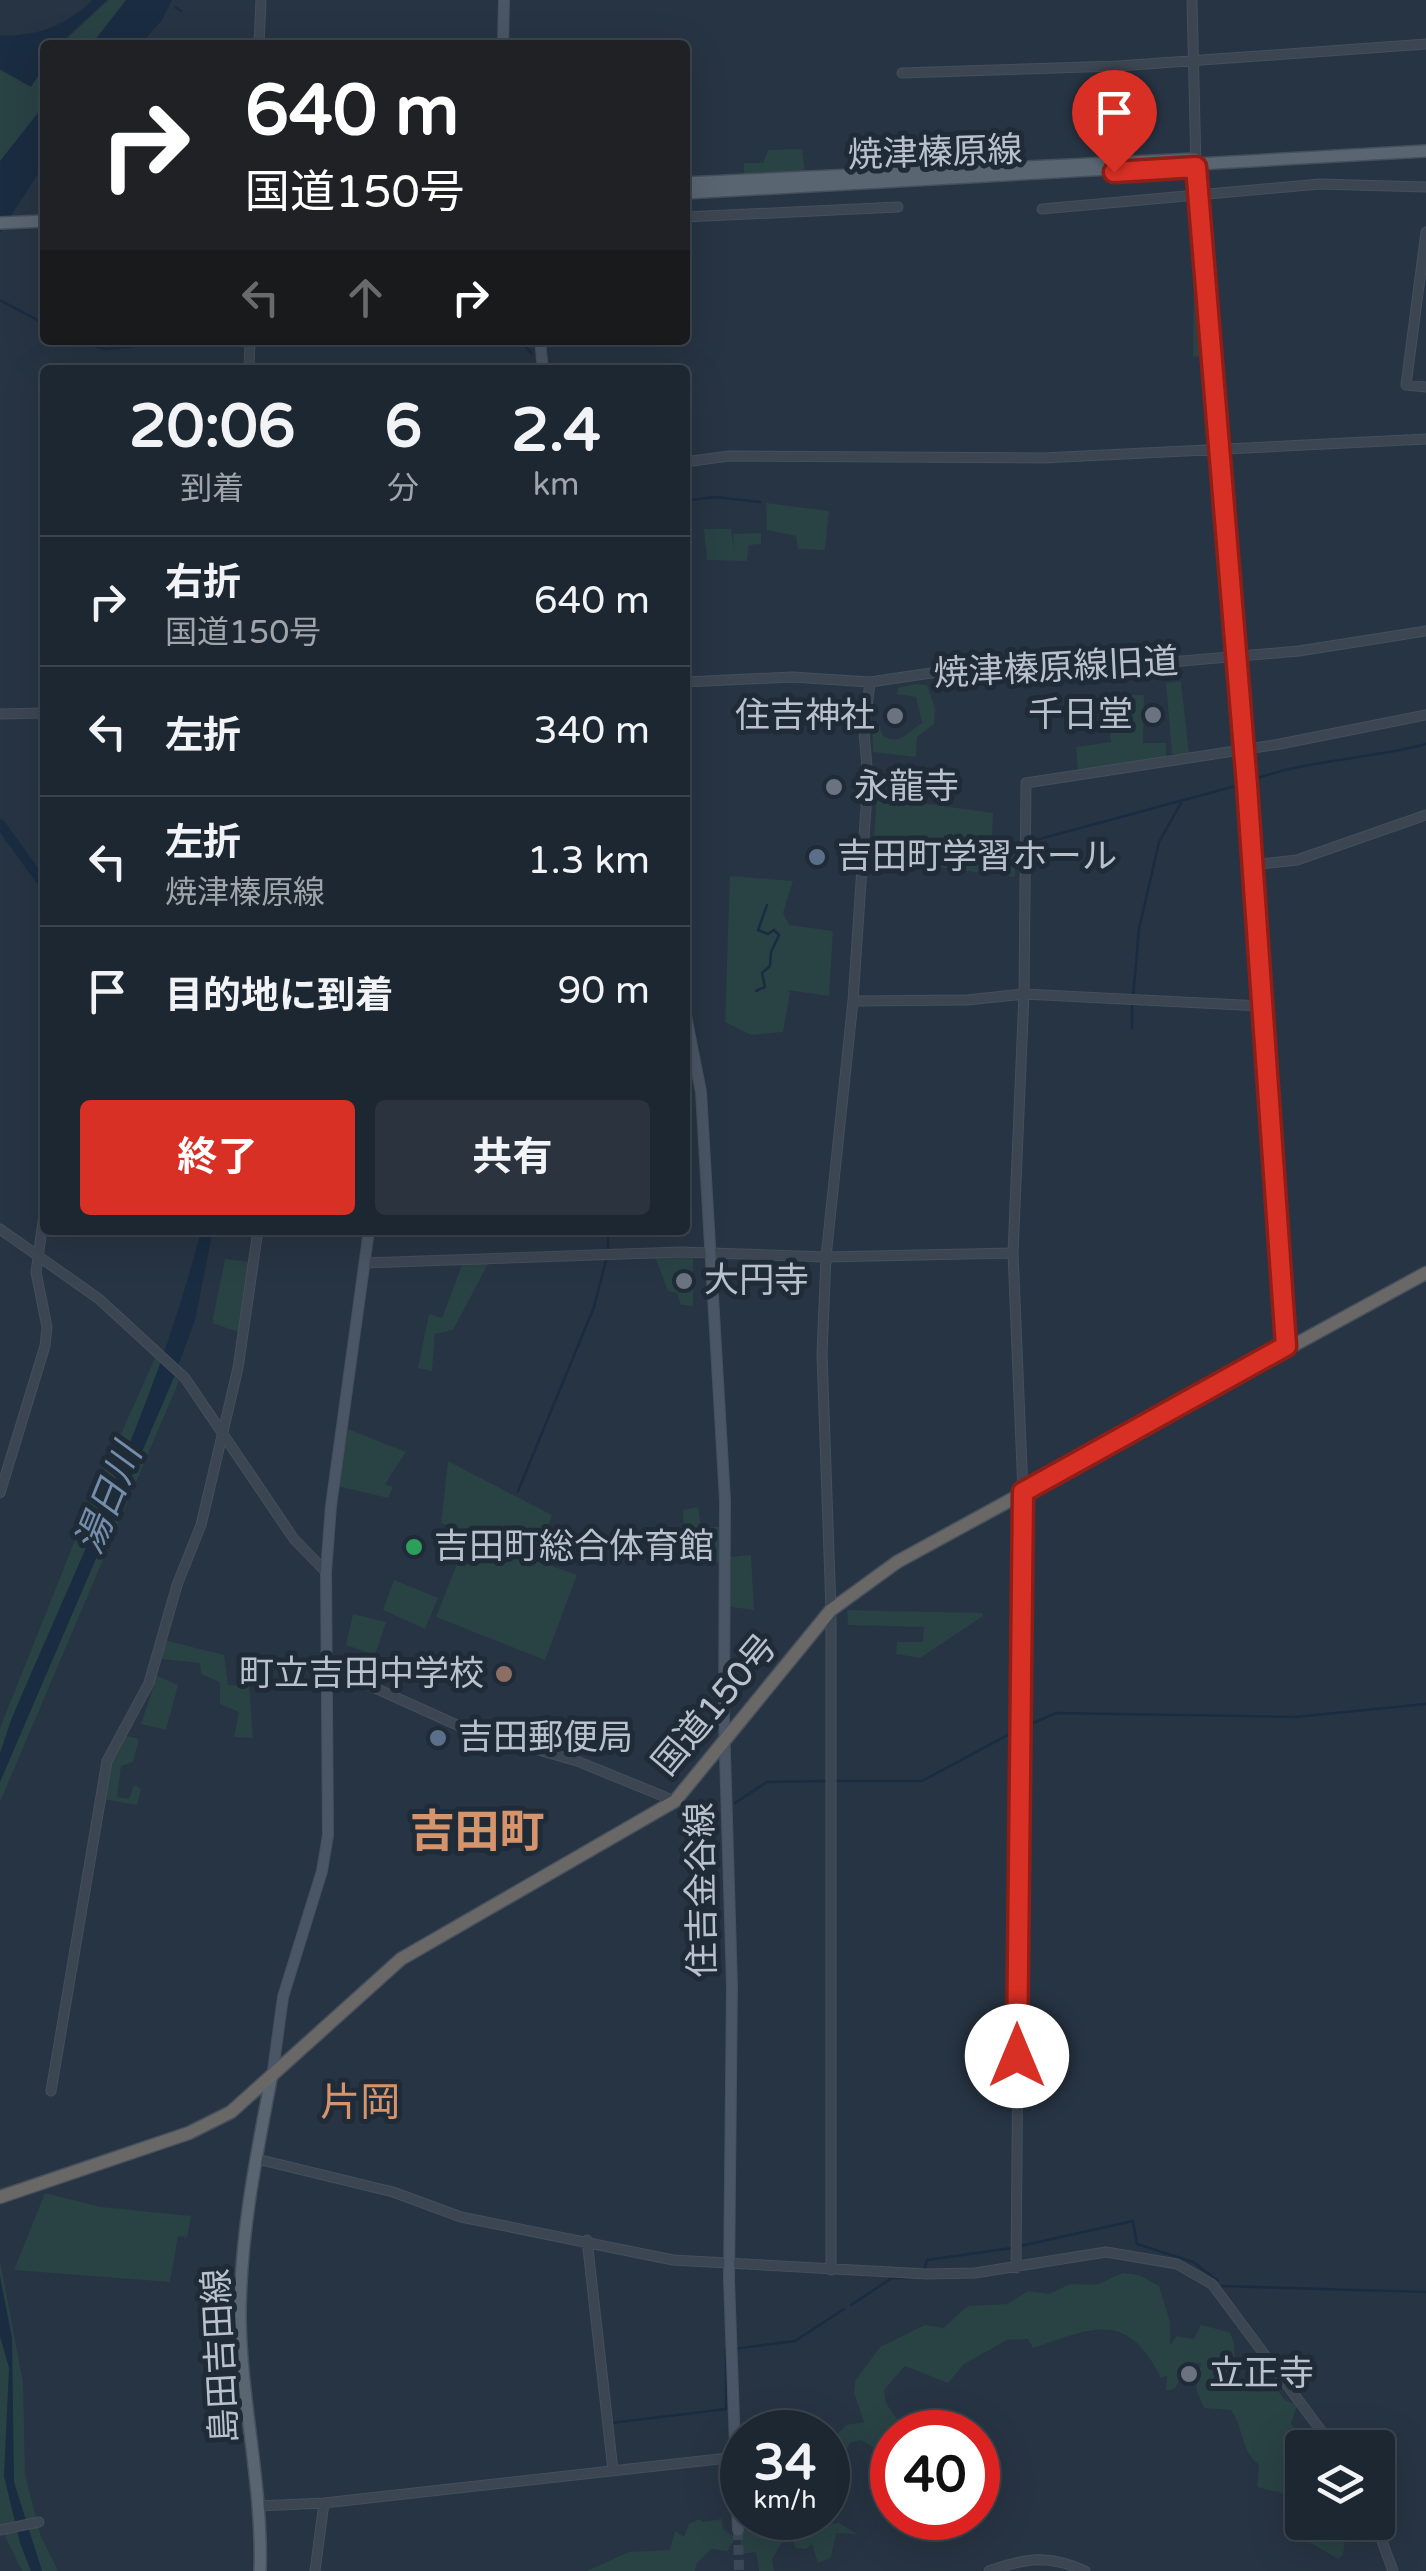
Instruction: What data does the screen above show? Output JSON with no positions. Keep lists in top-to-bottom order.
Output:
{
  "streets": {
    "highway": ["国道150号"],
    "main road": ["焼津榛原線", "住吉金谷線", "島田吉田線"],
    "street": ["焼津榛原線旧道"]
  },
  "crossings": [
    ["国道150号", "住吉金谷線"],
    ["国道150号", "島田吉田線"]
  ],
  "districts": ["吉田町", "片岡"],
  "water": ["湯日川"],
  "places": [
    "千日堂",
    "住吉神社",
    "永龍寺",
    "吉田町学習ホール",
    "大円寺",
    "吉田町総合体育館",
    "町立吉田中学校",
    "吉田郵便局",
    "立正寺"
  ],
  "page": {
    "turn": ["640 m", "国道150号"],
    "eta": [
      "20:06",
      "到着",
      "6",
      "分",
      "2.4",
      "km"
    ],
    "list": [
      {
        "name": "右折",
        "note": "国道150号",
        "value": "640 m"
      },
      {
        "name": "左折",
        "value": "340 m"
      },
      {
        "name": "左折",
        "note": "焼津榛原線",
        "value": "1.3 km"
      },
      {
        "name": "目的地に到着",
        "value": "90 m"
      }
    ],
    "buttons": ["終了", "共有"],
    "speed": "34 km/h",
    "limit": "40"
  }
}
